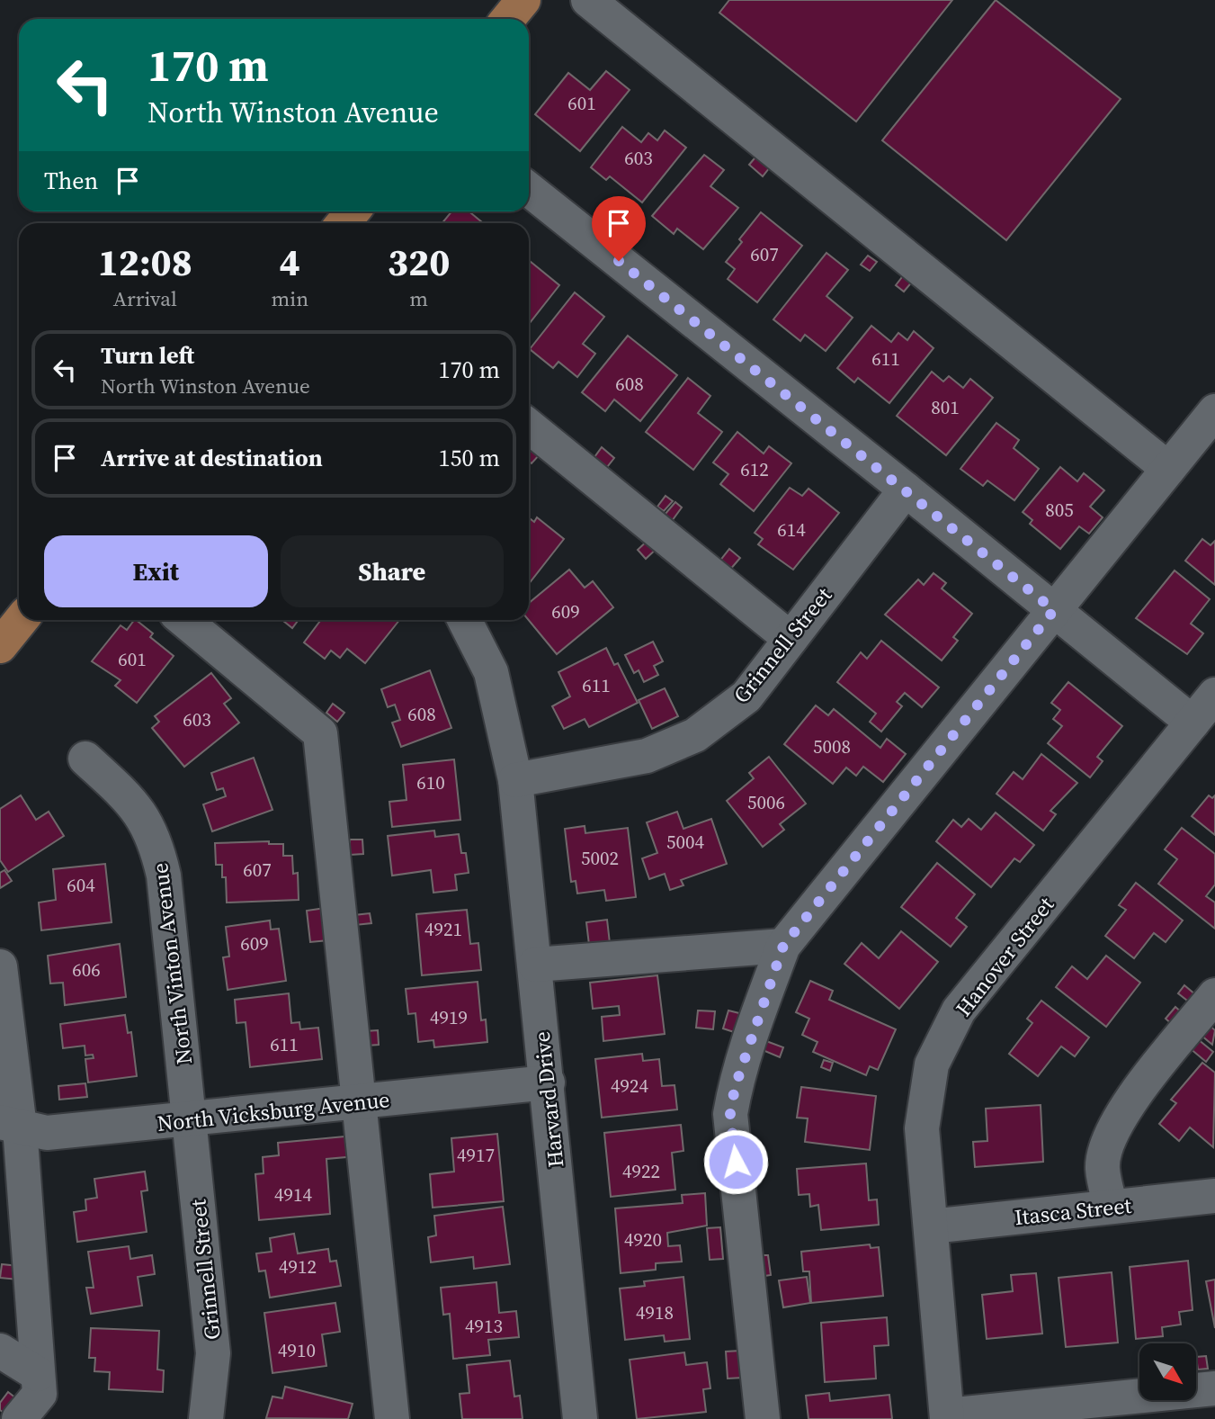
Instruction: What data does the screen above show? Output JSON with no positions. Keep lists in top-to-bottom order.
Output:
{
  "streets": {
    "street": [
      "Grinnell Street",
      "Hanover Street",
      "North Vinton Avenue",
      "Harvard Drive",
      "North Vicksburg Avenue",
      "Itasca Street"
    ]
  },
  "crossings": [
    ["Grinnell Street", "North Vinton Avenue"],
    ["Grinnell Street", "Harvard Drive"],
    ["Grinnell Street", "North Vicksburg Avenue"],
    ["Hanover Street", "Itasca Street"],
    ["North Vinton Avenue", "North Vicksburg Avenue"],
    ["Harvard Drive", "North Vicksburg Avenue"]
  ],
  "house_numbers": [
    "601",
    "603",
    "607",
    "611",
    "608",
    "801",
    "612",
    "805",
    "614",
    "609",
    "601",
    "611",
    "608",
    "603",
    "5008",
    "610",
    "5006",
    "5004",
    "5002",
    "607",
    "604",
    "4921",
    "609",
    "606",
    "4919",
    "611",
    "4924",
    "4917",
    "4922",
    "4914",
    "4920",
    "4912",
    "4918",
    "4913",
    "4910"
  ],
  "north": "bottom right",
  "page": {
    "turn": ["170 m", "North Winston Avenue"],
    "then": "Then",
    "eta": [
      "12:08",
      "Arrival",
      "4",
      "min",
      "320",
      "m"
    ],
    "list": [
      {
        "name": "Turn left",
        "note": "North Winston Avenue",
        "value": "170 m"
      },
      {
        "name": "Arrive at destination",
        "value": "150 m"
      }
    ],
    "buttons": ["Exit", "Share"]
  }
}
